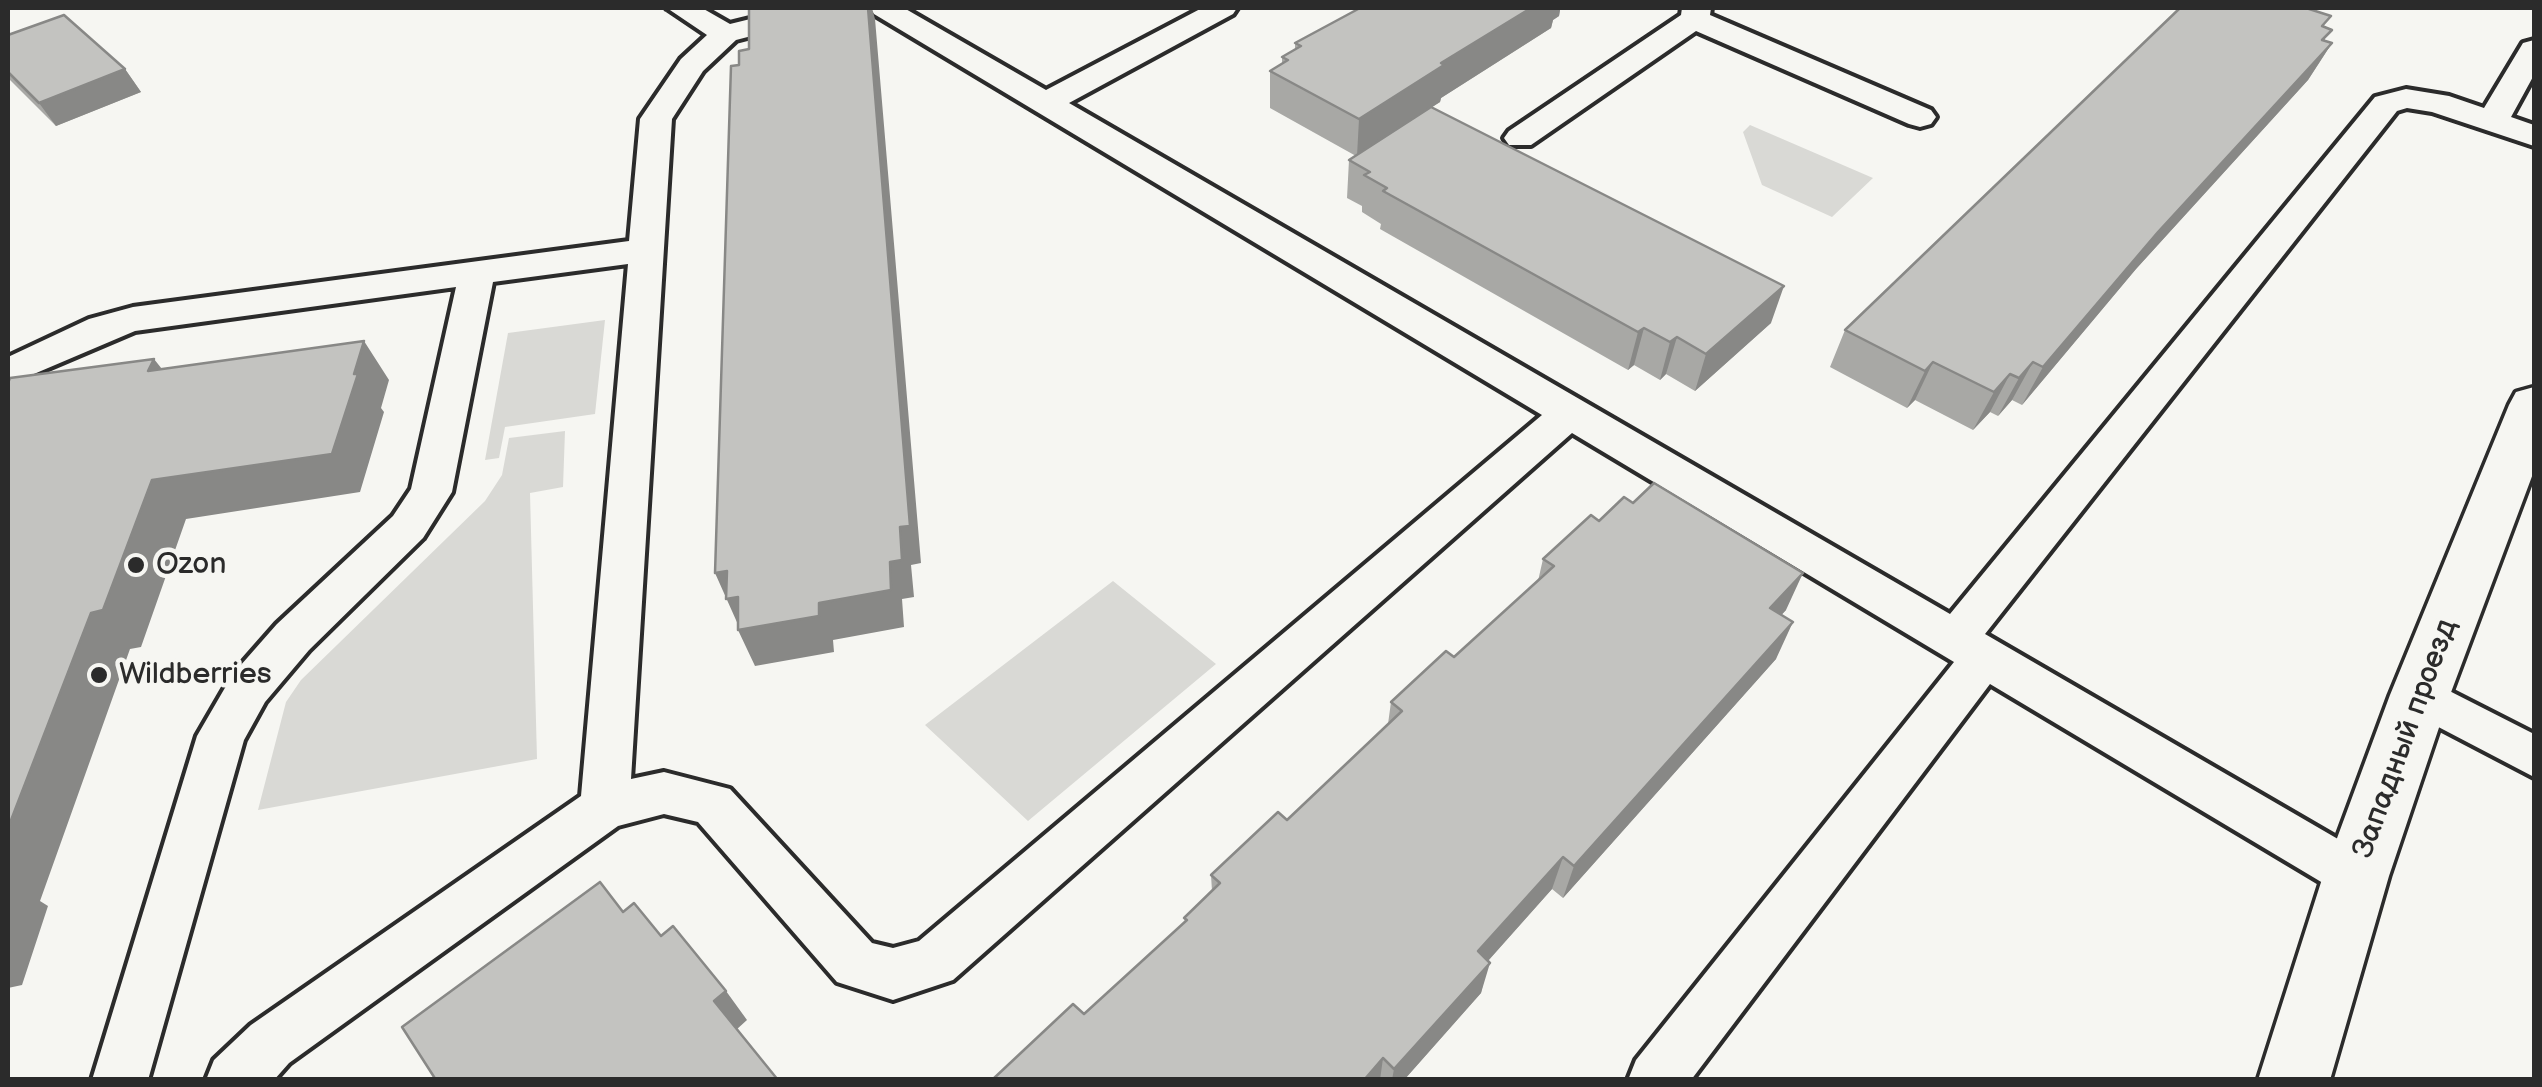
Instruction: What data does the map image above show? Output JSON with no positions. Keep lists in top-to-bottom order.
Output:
{
  "streets": {
    "street": ["Западный проезд"]
  },
  "places": ["Ozon", "Wildberries"]
}
